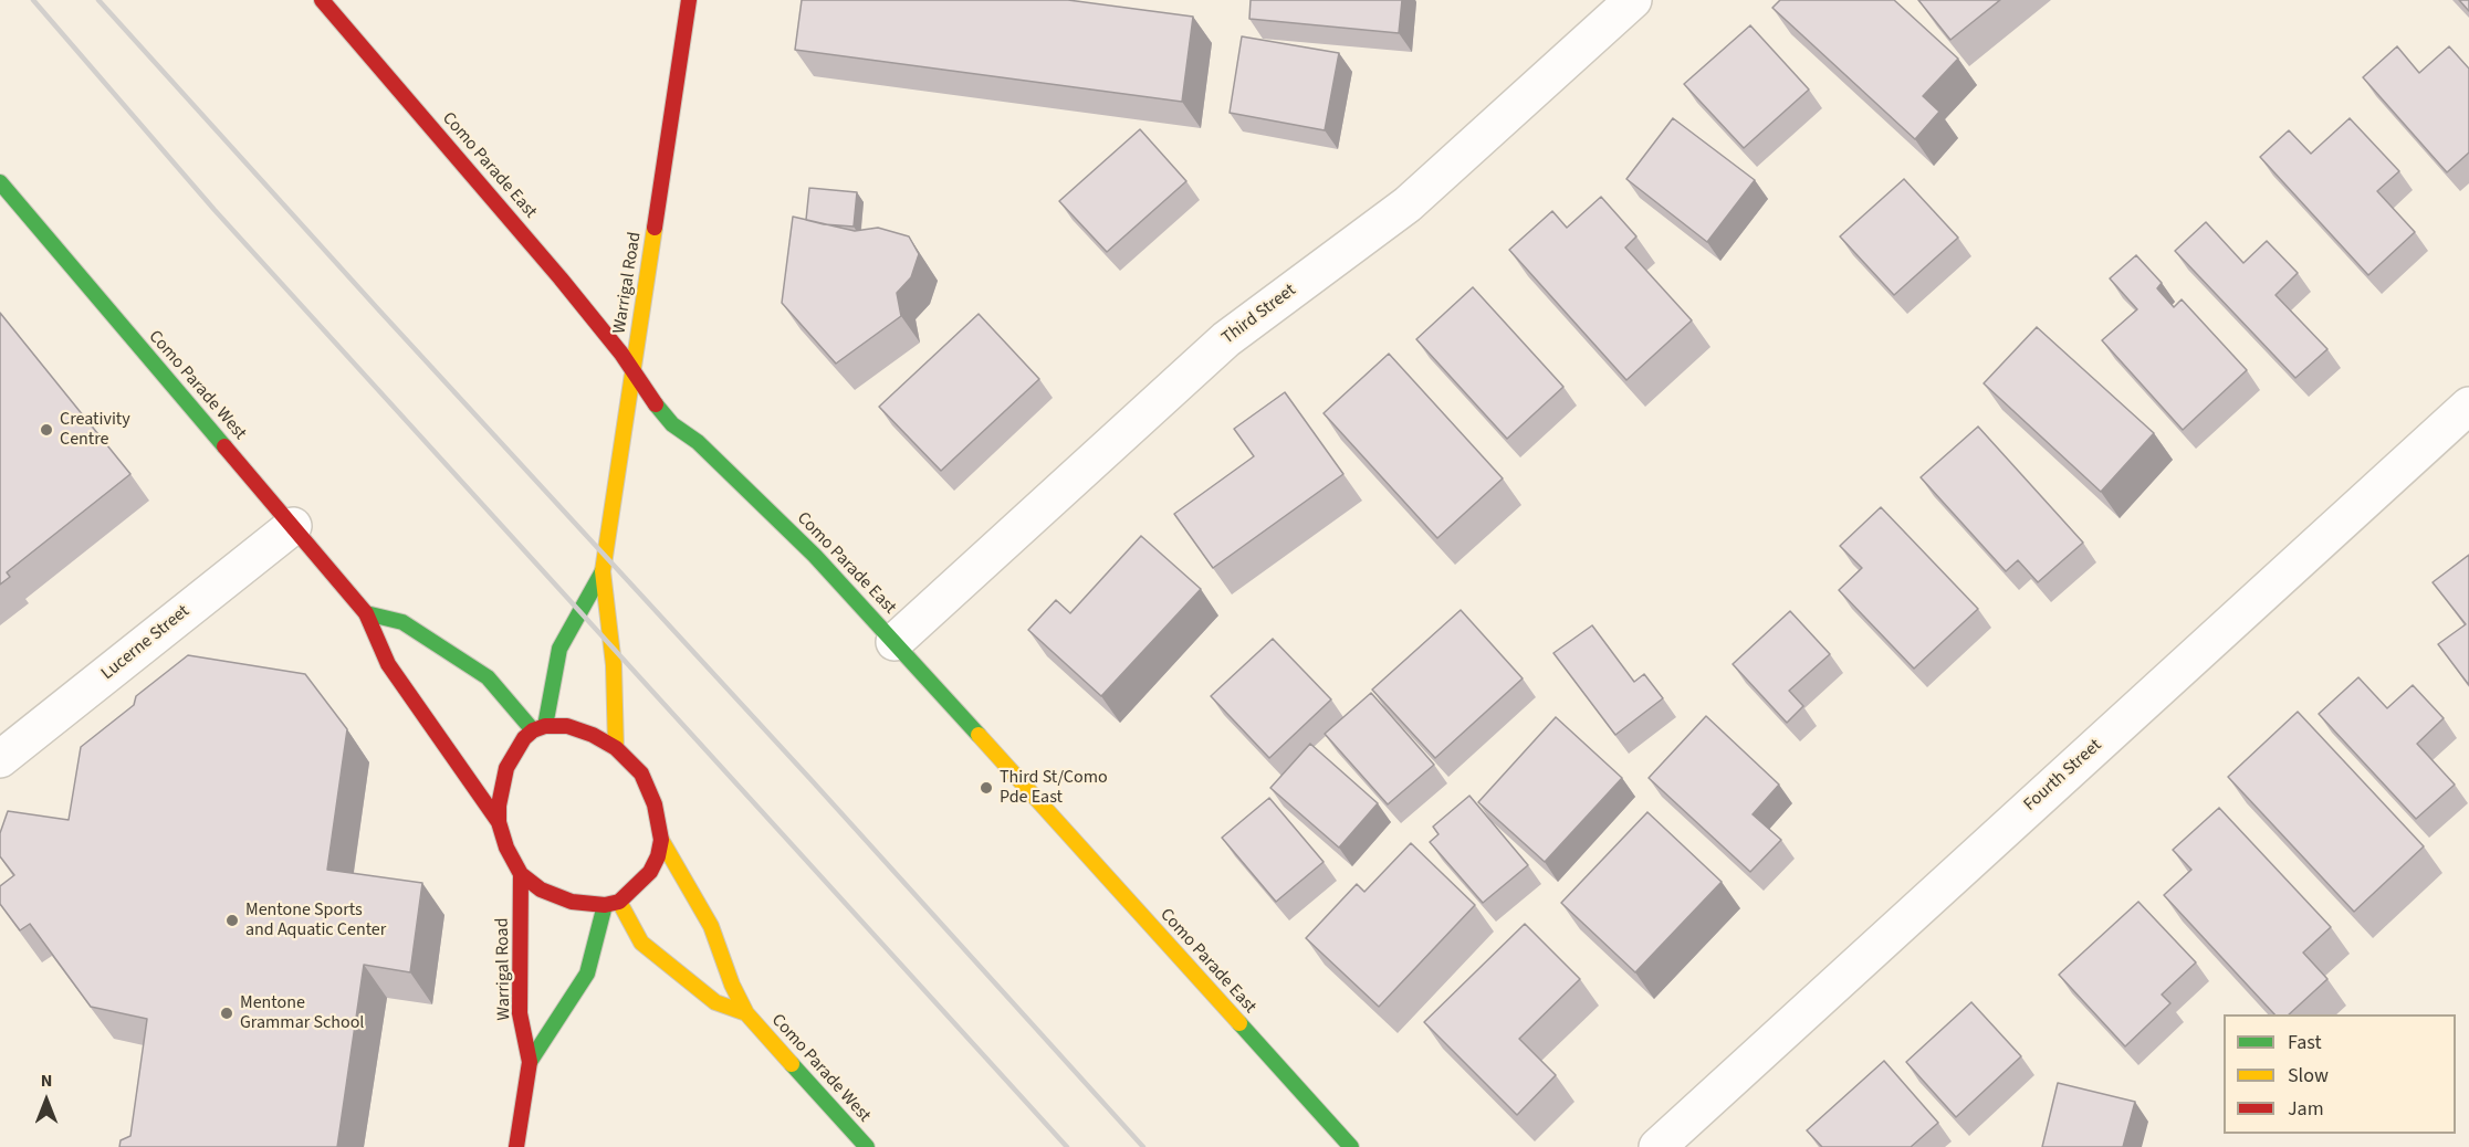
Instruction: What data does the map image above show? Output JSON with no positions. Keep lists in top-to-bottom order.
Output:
{
  "streets": {
    "street": [
      "Como Parade East",
      "Warrigal Road",
      "Third Street",
      "Como Parade West",
      "Lucerne Street",
      "Fourth Street"
    ]
  },
  "crossings": [
    ["Como Parade East", "Warrigal Road"],
    ["Como Parade East", "Third Street"],
    ["Warrigal Road", "Como Parade West"],
    ["Como Parade West", "Lucerne Street"]
  ],
  "places": [
    "Creativity Centre",
    "Third St/Como Pde East",
    "Mentone Sports and Aquatic Center",
    "Mentone Grammar School"
  ],
  "legend": ["Fast", "Slow", "Jam"],
  "north": "top"
}
